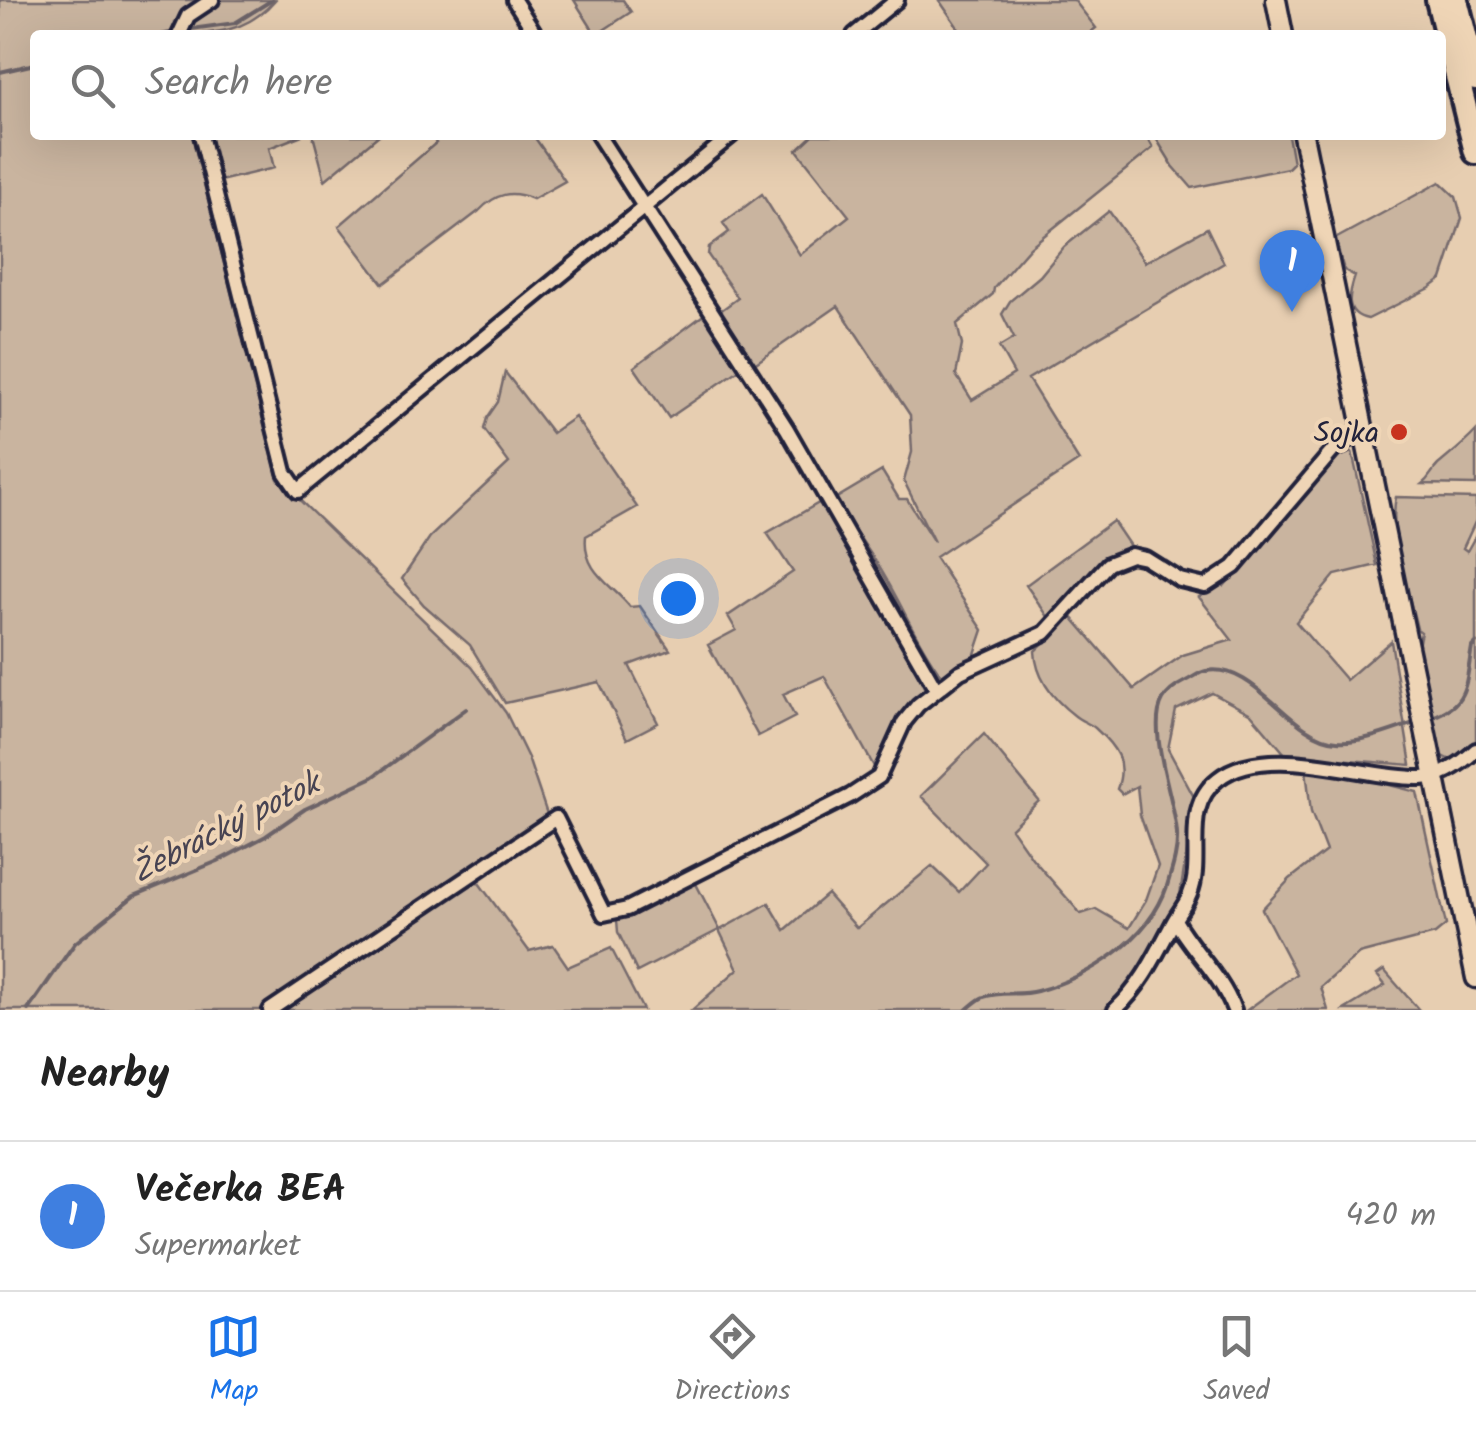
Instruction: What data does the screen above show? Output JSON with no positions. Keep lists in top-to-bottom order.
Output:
{
  "water": ["Žebrácký potok"],
  "places": ["Sojka"],
  "page": {
    "search": "Search here",
    "pins": "1",
    "heading": "Nearby",
    "list": [
      {
        "mark": "1",
        "name": "Večerka BEA",
        "note": "Supermarket",
        "value": "420 m"
      }
    ],
    "nav": ["Map", "Directions", "Saved"]
  }
}
